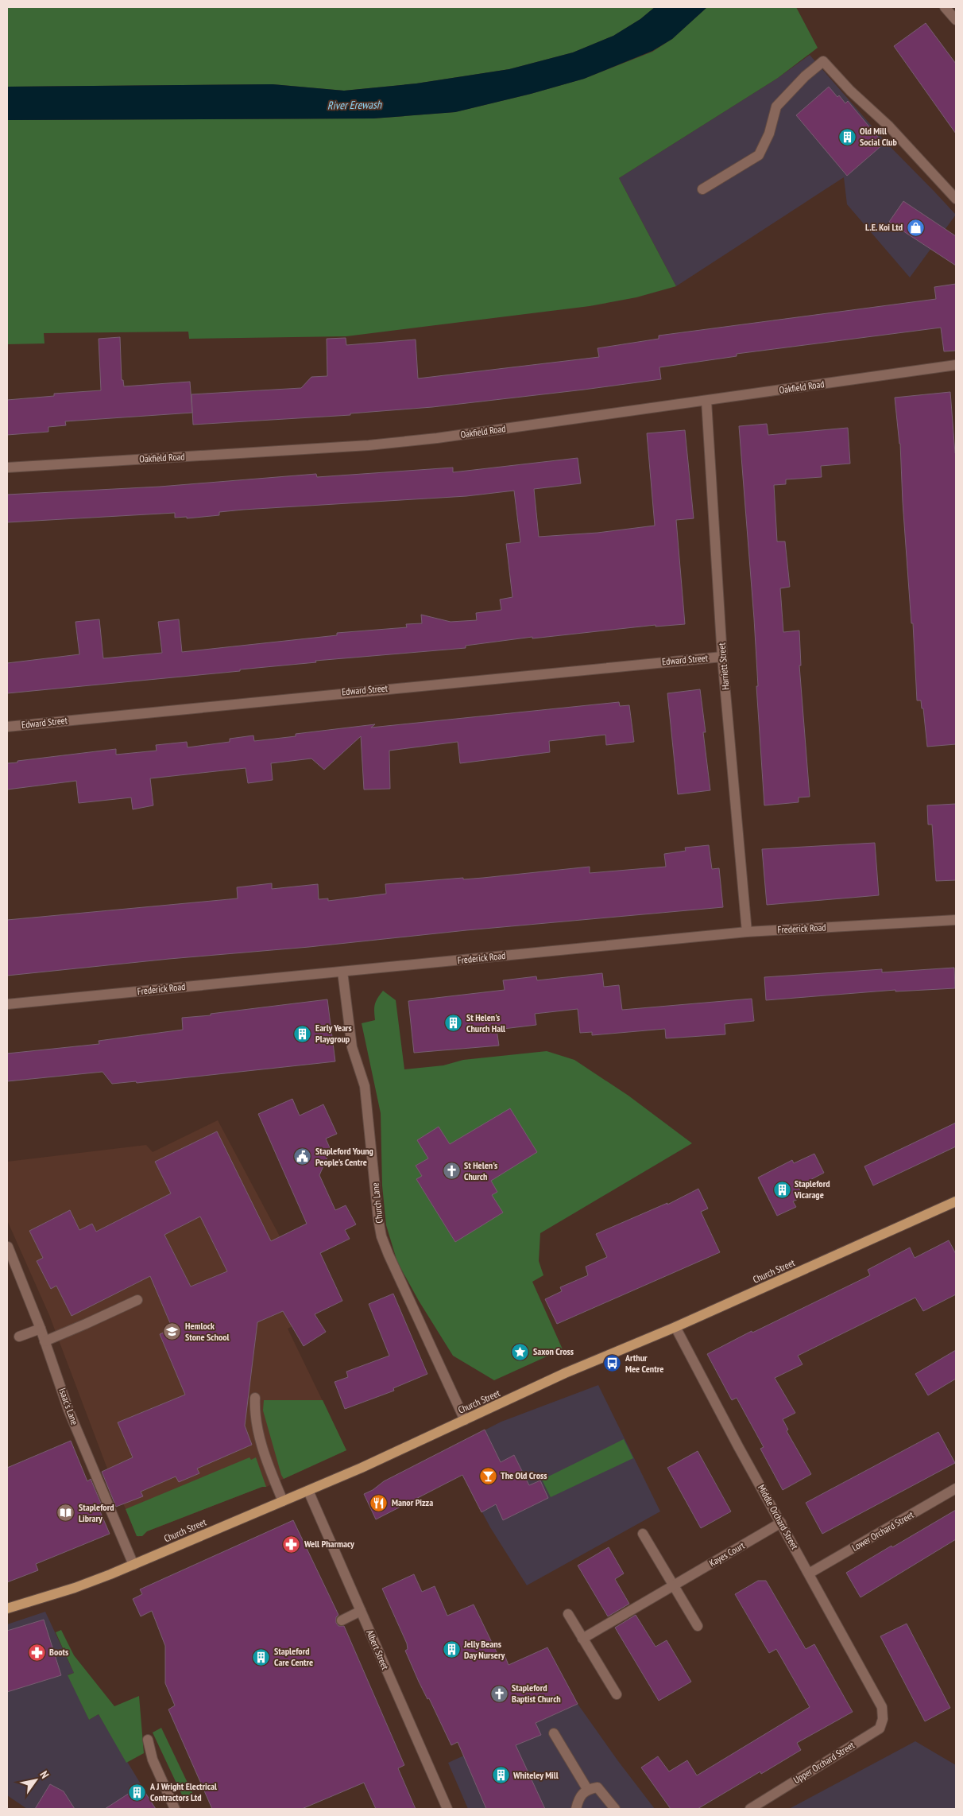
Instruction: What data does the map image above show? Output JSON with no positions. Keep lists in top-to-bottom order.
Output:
{
  "streets": {
    "main road": ["Church Street"],
    "street": [
      "Oakfield Road",
      "Edward Street",
      "Harriett Street",
      "Frederick Road",
      "Church Lane",
      "Isaac's Lane",
      "Middle Orchard Street",
      "Lower Orchard Street",
      "Kayes Court",
      "Albert Street",
      "Upper Orchard Street"
    ]
  },
  "crossings": [
    ["Oakfield Road", "Harriett Street"],
    ["Edward Street", "Harriett Street"],
    ["Harriett Street", "Frederick Road"],
    ["Frederick Road", "Church Lane"],
    ["Church Lane", "Church Street"],
    ["Church Street", "Isaac's Lane"],
    ["Church Street", "Middle Orchard Street"],
    ["Church Street", "Albert Street"],
    ["Middle Orchard Street", "Lower Orchard Street"],
    ["Middle Orchard Street", "Kayes Court"],
    ["Middle Orchard Street", "Upper Orchard Street"]
  ],
  "water": ["River Erewash"],
  "places": {
    "building": [
      "Old Mill Social Club",
      "St Helen's Church Hall",
      "Early Years Playgroup",
      "Stapleford Vicarage",
      "Jelly Beans Day Nursery",
      "Stapleford Care Centre",
      "Whiteley Mill",
      "A J Wright Electrical Contractors Ltd"
    ],
    "shop": ["L.E. Koi Ltd"],
    "public building": ["Stapleford Young People's Centre"],
    "church": ["St Helen's Church", "Stapleford Baptist Church"],
    "school or university": ["Hemlock Stone School"],
    "place": ["Saxon Cross"],
    "bus stop": ["Arthur Mee Centre"],
    "bar": ["The Old Cross"],
    "restaurant": ["Manor Pizza"],
    "library": ["Stapleford Library"],
    "pharmacy": ["Well Pharmacy", "Boots"]
  },
  "north": "top right"
}
